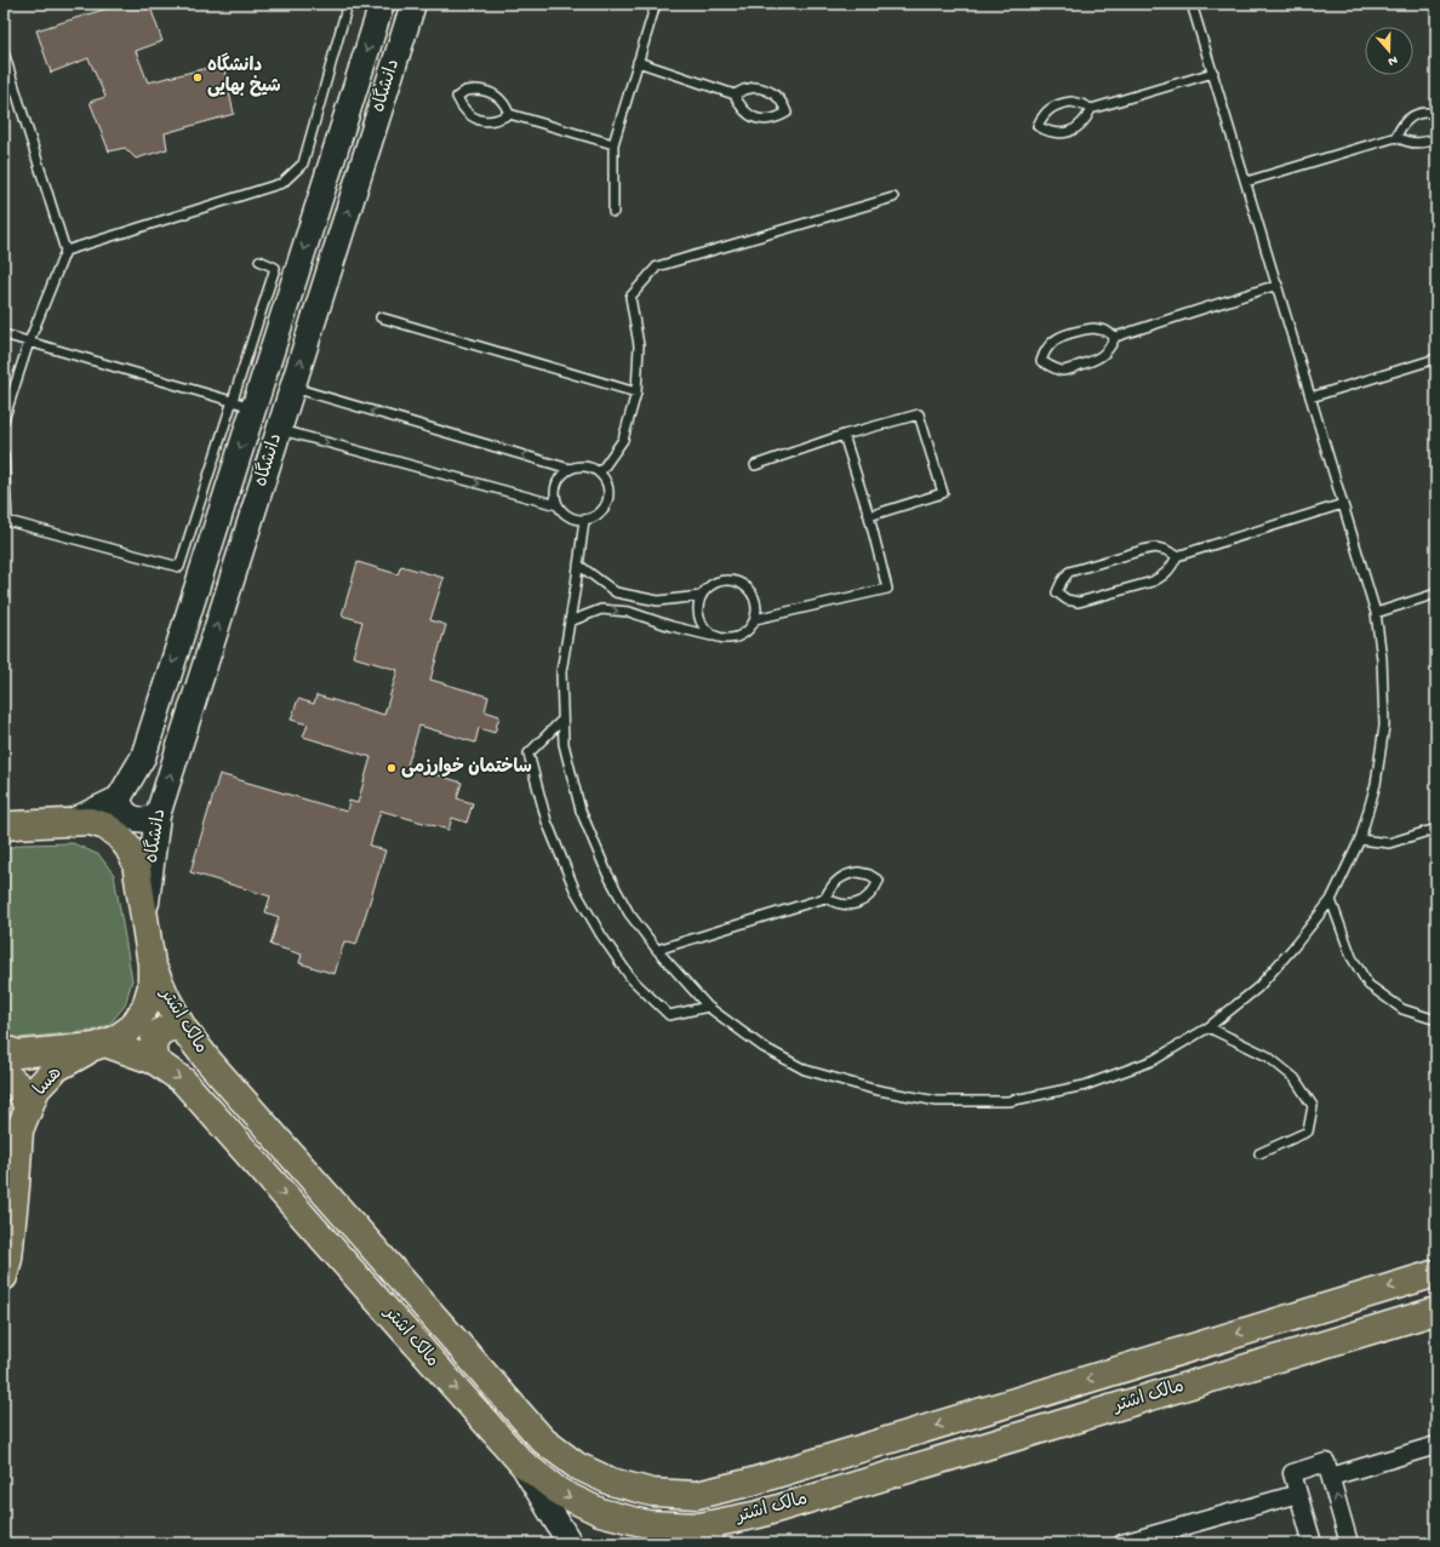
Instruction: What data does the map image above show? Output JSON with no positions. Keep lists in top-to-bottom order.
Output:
{
  "streets": {
    "main road": ["دانشگاه", "مالک اشتر", "هسا"]
  },
  "crossings": [
    ["مالک اشتر", "هسا"]
  ],
  "places": ["دانشگاه شیخ بهایی", "ساختمان خوارزمی"],
  "north": "bottom"
}
